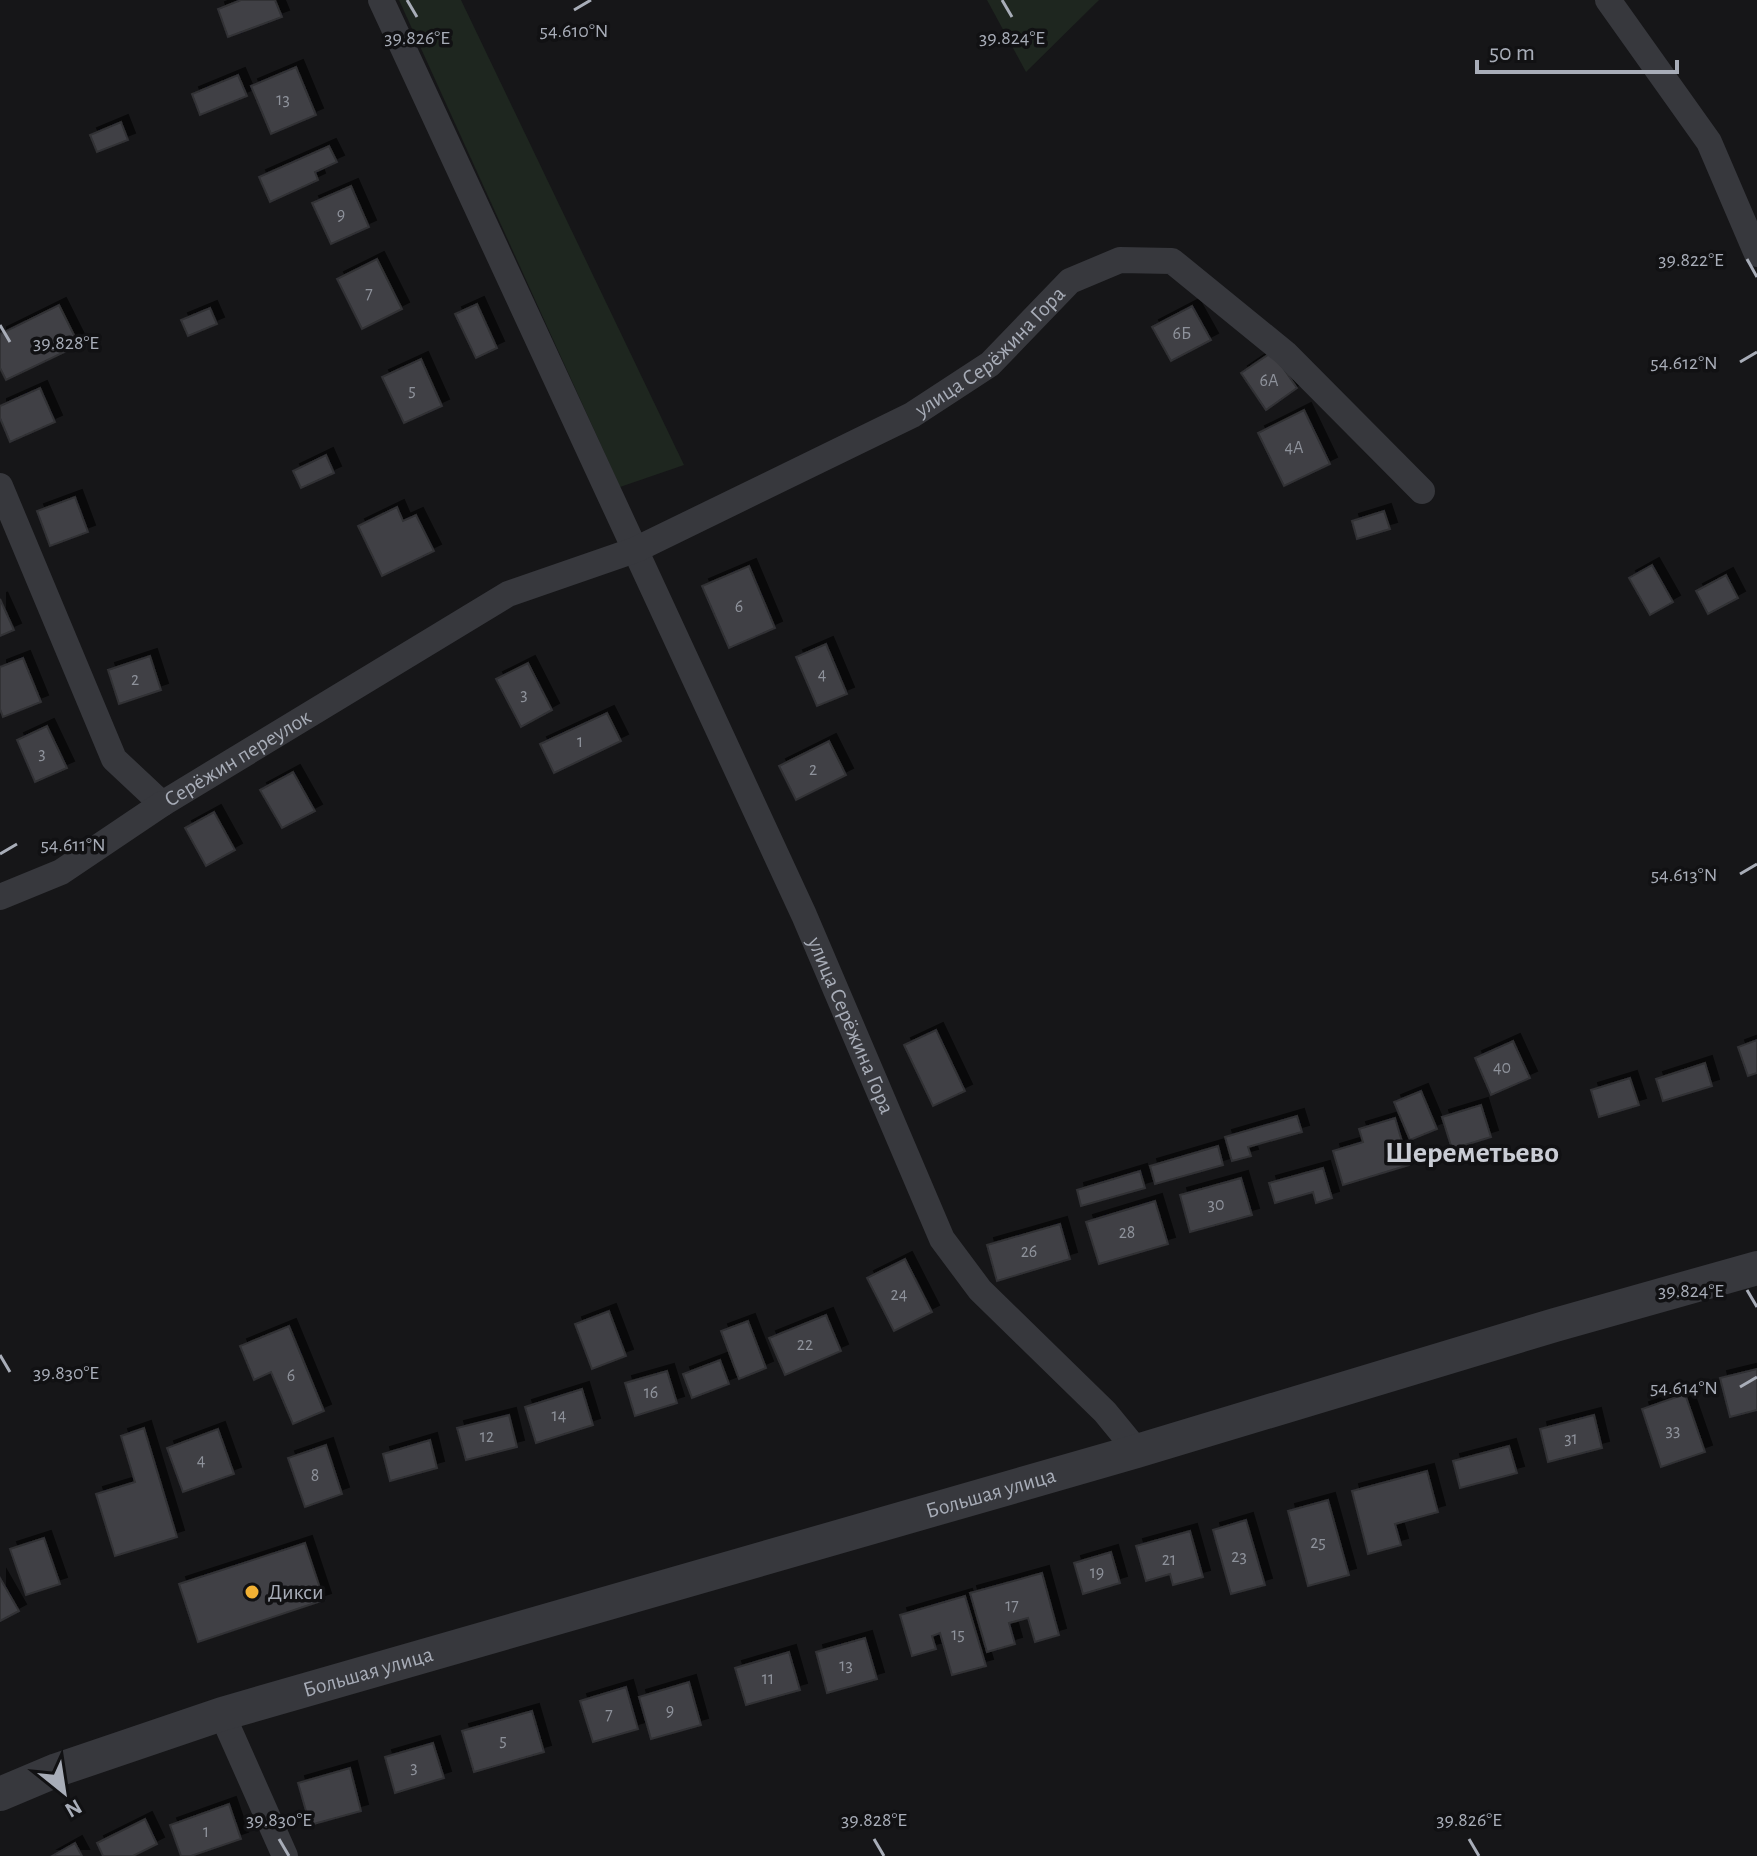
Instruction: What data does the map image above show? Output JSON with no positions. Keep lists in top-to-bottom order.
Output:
{
  "streets": {
    "street": ["улица Серёжина Гора", "Серёжин переулок", "Большая улица"]
  },
  "crossings": [
    ["улица Серёжина Гора", "Серёжин переулок"],
    ["улица Серёжина Гора", "Большая улица"]
  ],
  "districts": ["Шереметьево"],
  "places": ["Дикси"],
  "house_numbers": [
    "13",
    "9",
    "7",
    "6Б",
    "6А",
    "5",
    "4А",
    "6",
    "4",
    "2",
    "3",
    "1",
    "3",
    "2",
    "40",
    "30",
    "28",
    "26",
    "24",
    "22",
    "6",
    "16",
    "14",
    "33",
    "12",
    "31",
    "4",
    "8",
    "25",
    "23",
    "21",
    "19",
    "17",
    "15",
    "13",
    "11",
    "9",
    "7",
    "5",
    "3",
    "1"
  ],
  "scale_bar": "50 m",
  "north": "bottom right",
  "coordinates": [
    "54.610°N",
    "39.826°E",
    "39.824°E",
    "39.822°E",
    "39.828°E",
    "54.612°N",
    "54.611°N",
    "54.613°N",
    "39.830°E",
    "54.614°N"
  ]
}
